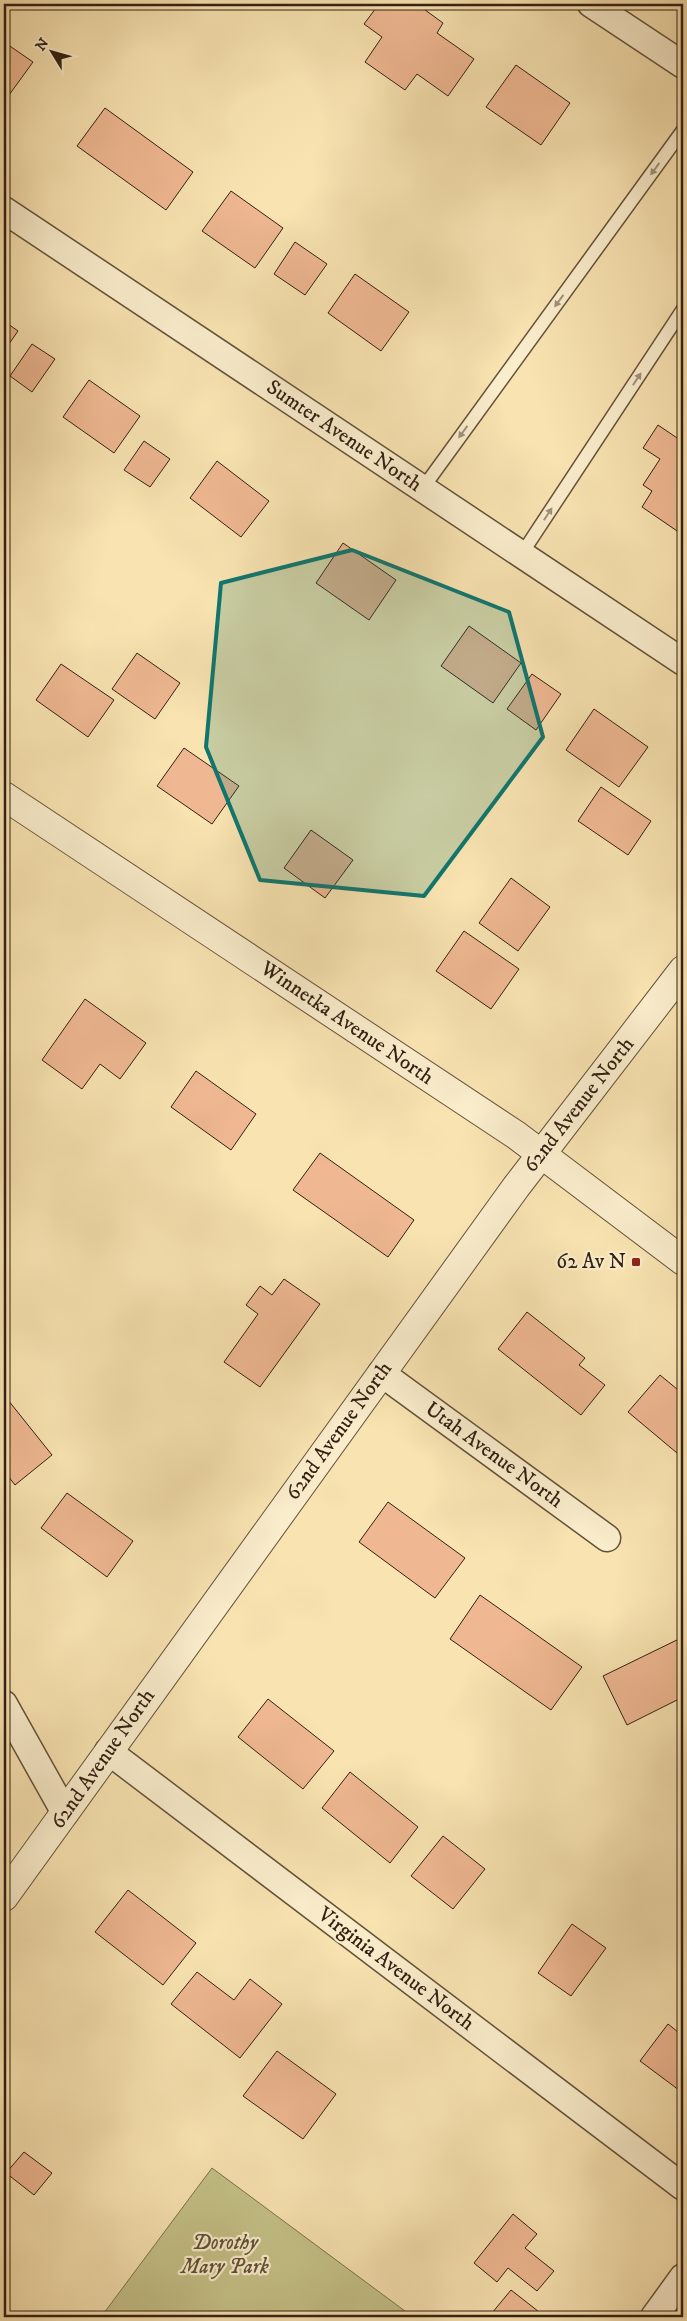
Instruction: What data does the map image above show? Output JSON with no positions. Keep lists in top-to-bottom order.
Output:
{
  "streets": {
    "street": [
      "Sumter Avenue North",
      "Winnetka Avenue North",
      "62nd Avenue North",
      "Utah Avenue North",
      "Virginia Avenue North"
    ]
  },
  "crossings": [
    ["Winnetka Avenue North", "62nd Avenue North"],
    ["62nd Avenue North", "Utah Avenue North"],
    ["62nd Avenue North", "Virginia Avenue North"]
  ],
  "parks": ["Dorothy Mary Park"],
  "places": {
    "transit": ["62 Av N"]
  },
  "north": "top left"
}
